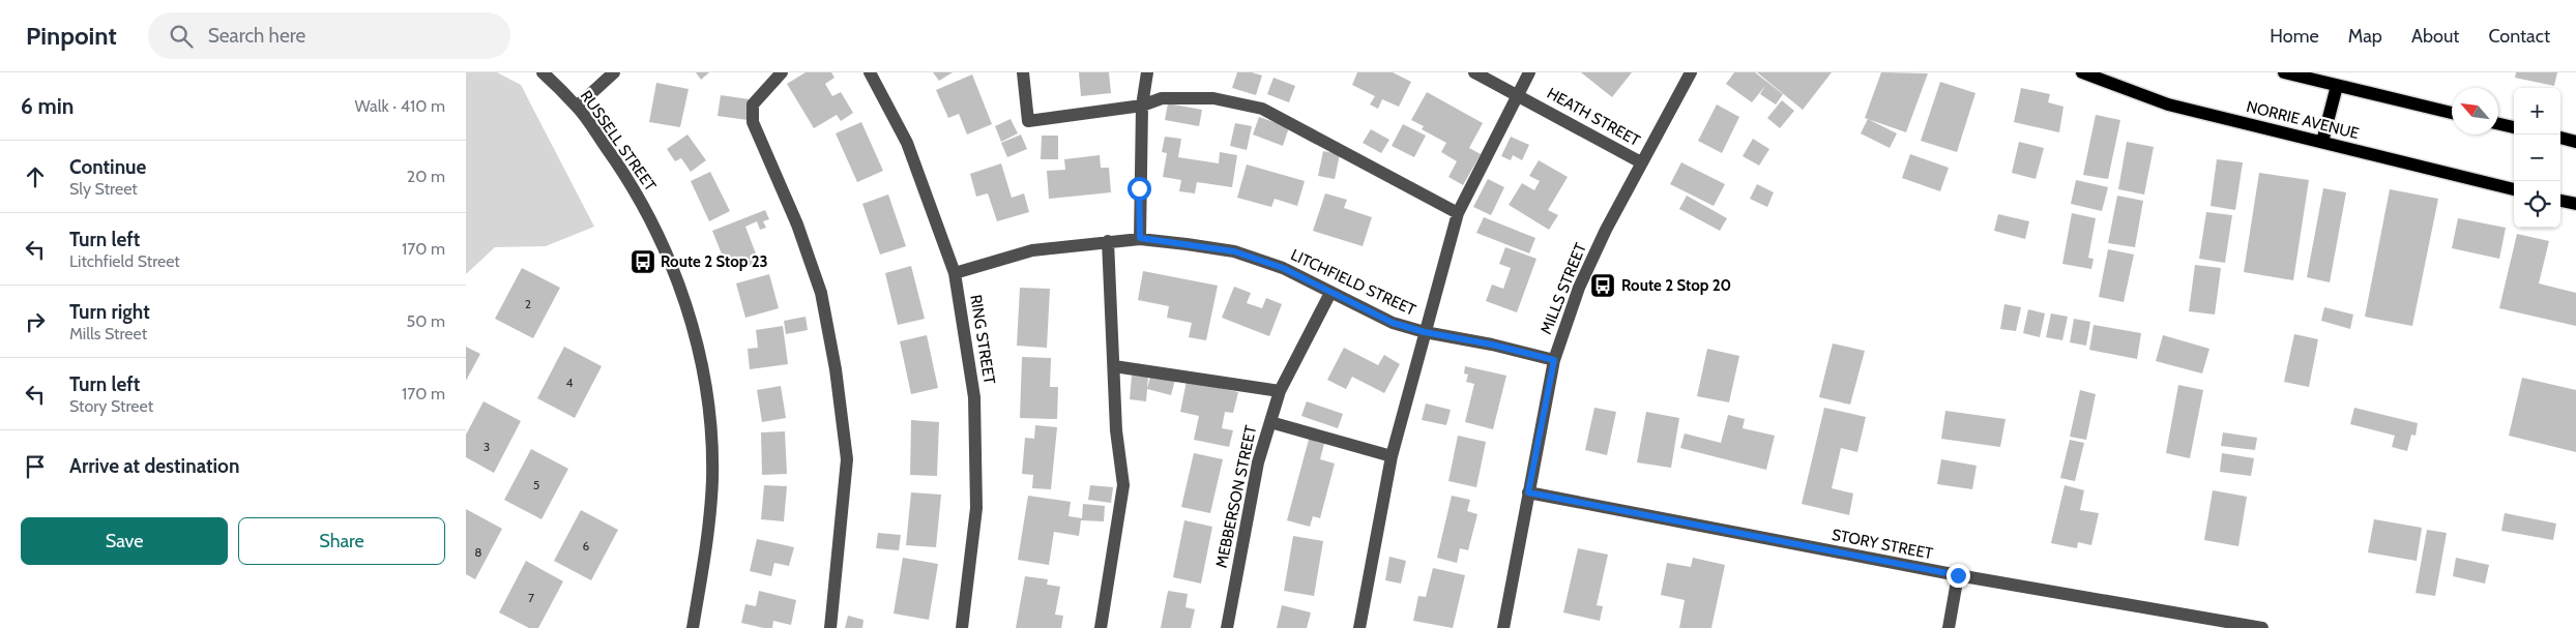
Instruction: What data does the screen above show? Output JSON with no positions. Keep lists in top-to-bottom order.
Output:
{
  "streets": {
    "main road": ["NORRIE AVENUE"],
    "street": [
      "HEATH STREET",
      "RUSSELL STREET",
      "LITCHFIELD STREET",
      "MILLS STREET",
      "RING STREET",
      "MEBBERSON STREET",
      "STORY STREET"
    ]
  },
  "crossings": [
    ["HEATH STREET", "MILLS STREET"],
    ["LITCHFIELD STREET", "MILLS STREET"],
    ["LITCHFIELD STREET", "RING STREET"],
    ["LITCHFIELD STREET", "MEBBERSON STREET"],
    ["MILLS STREET", "STORY STREET"]
  ],
  "places": {
    "bus stop": ["Route 2 Stop 23", "Route 2 Stop 20"]
  },
  "house_numbers": [
    "2",
    "4",
    "3",
    "5",
    "6",
    "8",
    "7"
  ],
  "north": "top left",
  "page": {
    "header": "Pinpoint",
    "search": "Search here",
    "nav": [
      "Home",
      "Map",
      "About",
      "Contact"
    ],
    "heading": ["6 min", "Walk · 410 m"],
    "map_buttons": ["+", "−"],
    "list": [
      ["Continue", "Sly Street", "20 m"],
      ["Turn left", "Litchfield Street", "170 m"],
      ["Turn right", "Mills Street", "50 m"],
      ["Turn left", "Story Street", "170 m"],
      "Arrive at destination"
    ],
    "buttons": ["Save", "Share"]
  }
}
